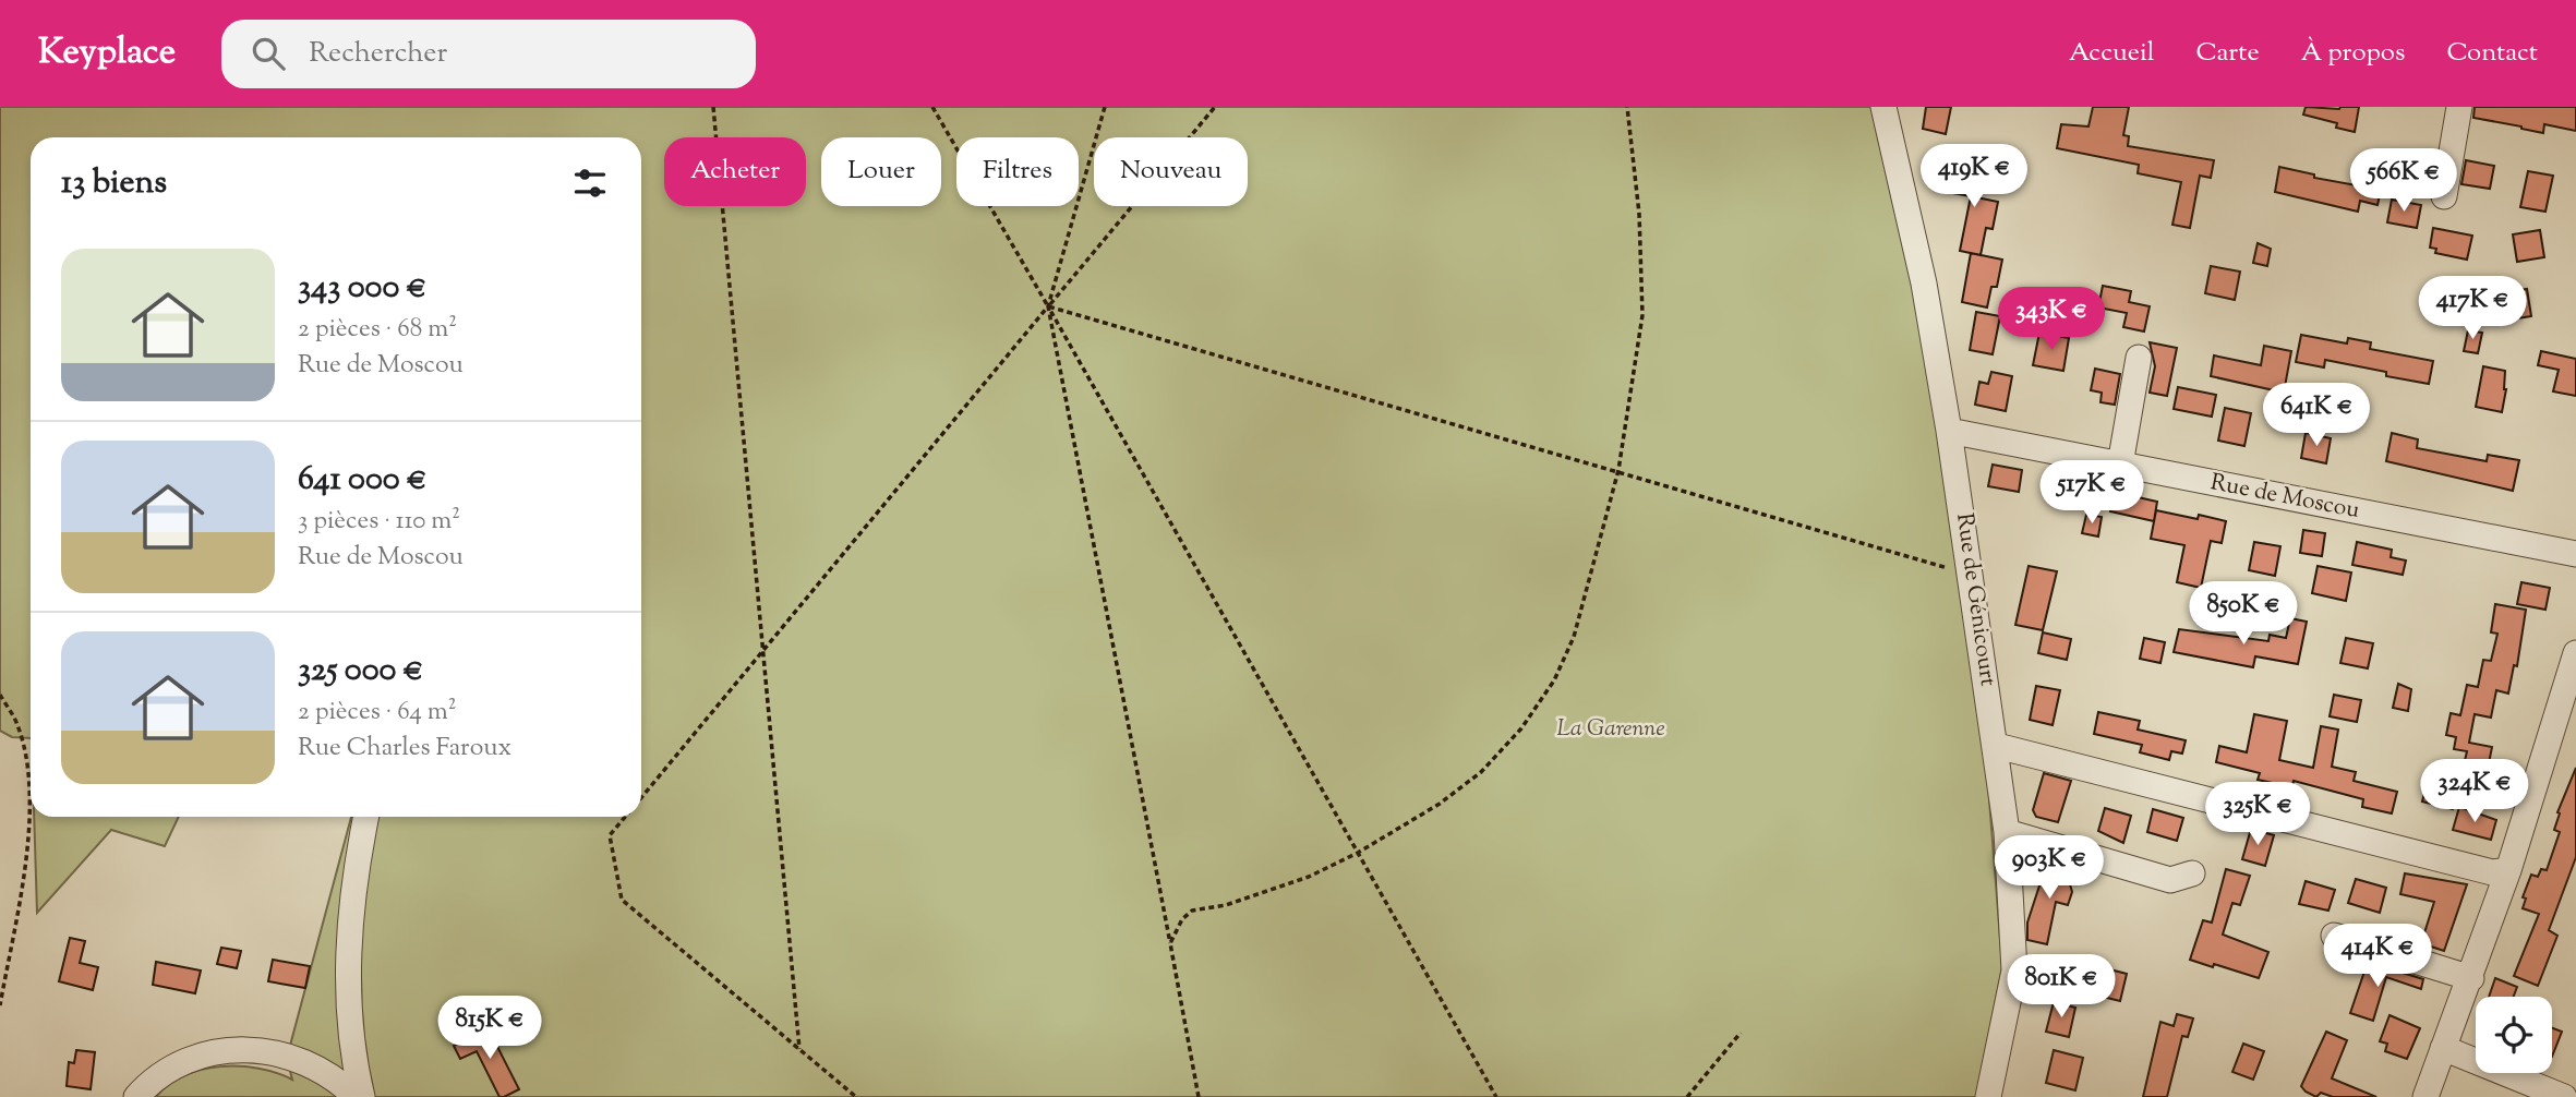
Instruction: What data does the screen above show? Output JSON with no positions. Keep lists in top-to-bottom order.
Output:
{
  "streets": {
    "street": ["Rue de Moscou", "Rue de Génicourt"]
  },
  "crossings": [
    ["Rue de Moscou", "Rue de Génicourt"]
  ],
  "parks": ["La Garenne"],
  "page": {
    "header": "Keyplace",
    "search": "Rechercher",
    "nav": [
      "Accueil",
      "Carte",
      "À propos",
      "Contact"
    ],
    "chip": [
      "Acheter",
      "Louer",
      "Filtres",
      "Nouveau"
    ],
    "heading": "13 biens",
    "price": [
      "419K €",
      "566K €",
      "417K €",
      "343K €",
      "641K €",
      "517K €",
      "850K €",
      "324K €",
      "325K €",
      "903K €",
      "414K €",
      "801K €",
      "815K €"
    ],
    "list": [
      {
        "name": "343 000 €",
        "note": "2 pièces · 68 m² · Rue de Moscou"
      },
      {
        "name": "641 000 €",
        "note": "3 pièces · 110 m² · Rue de Moscou"
      },
      {
        "name": "325 000 €",
        "note": "2 pièces · 64 m² · Rue Charles Faroux"
      }
    ]
  }
}
